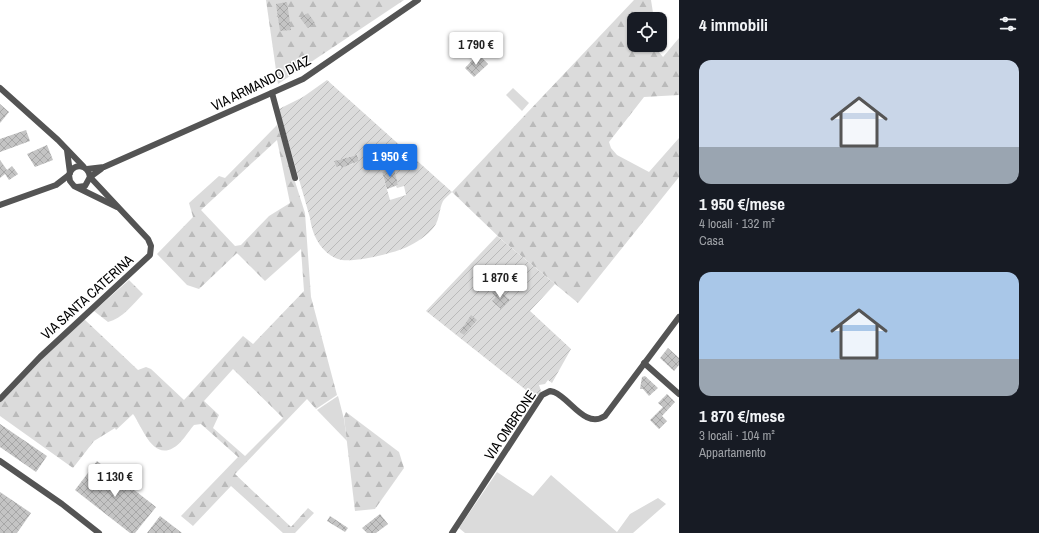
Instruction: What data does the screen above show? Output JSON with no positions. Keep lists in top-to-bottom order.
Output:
{
  "streets": {
    "street": ["VIA ARMANDO DIAZ", "VIA SANTA CATERINA", "VIA OMBRONE"]
  },
  "crossings": [
    ["VIA ARMANDO DIAZ", "VIA SANTA CATERINA"]
  ],
  "page": {
    "heading": "4 immobili",
    "price": [
      "1 790 €",
      "1 950 €",
      "1 870 €",
      "1 130 €"
    ],
    "list": [
      {
        "name": "1 950 €/mese",
        "note": "4 locali · 132 m² · Casa"
      },
      {
        "name": "1 870 €/mese",
        "note": "3 locali · 104 m² · Appartamento"
      }
    ]
  }
}
